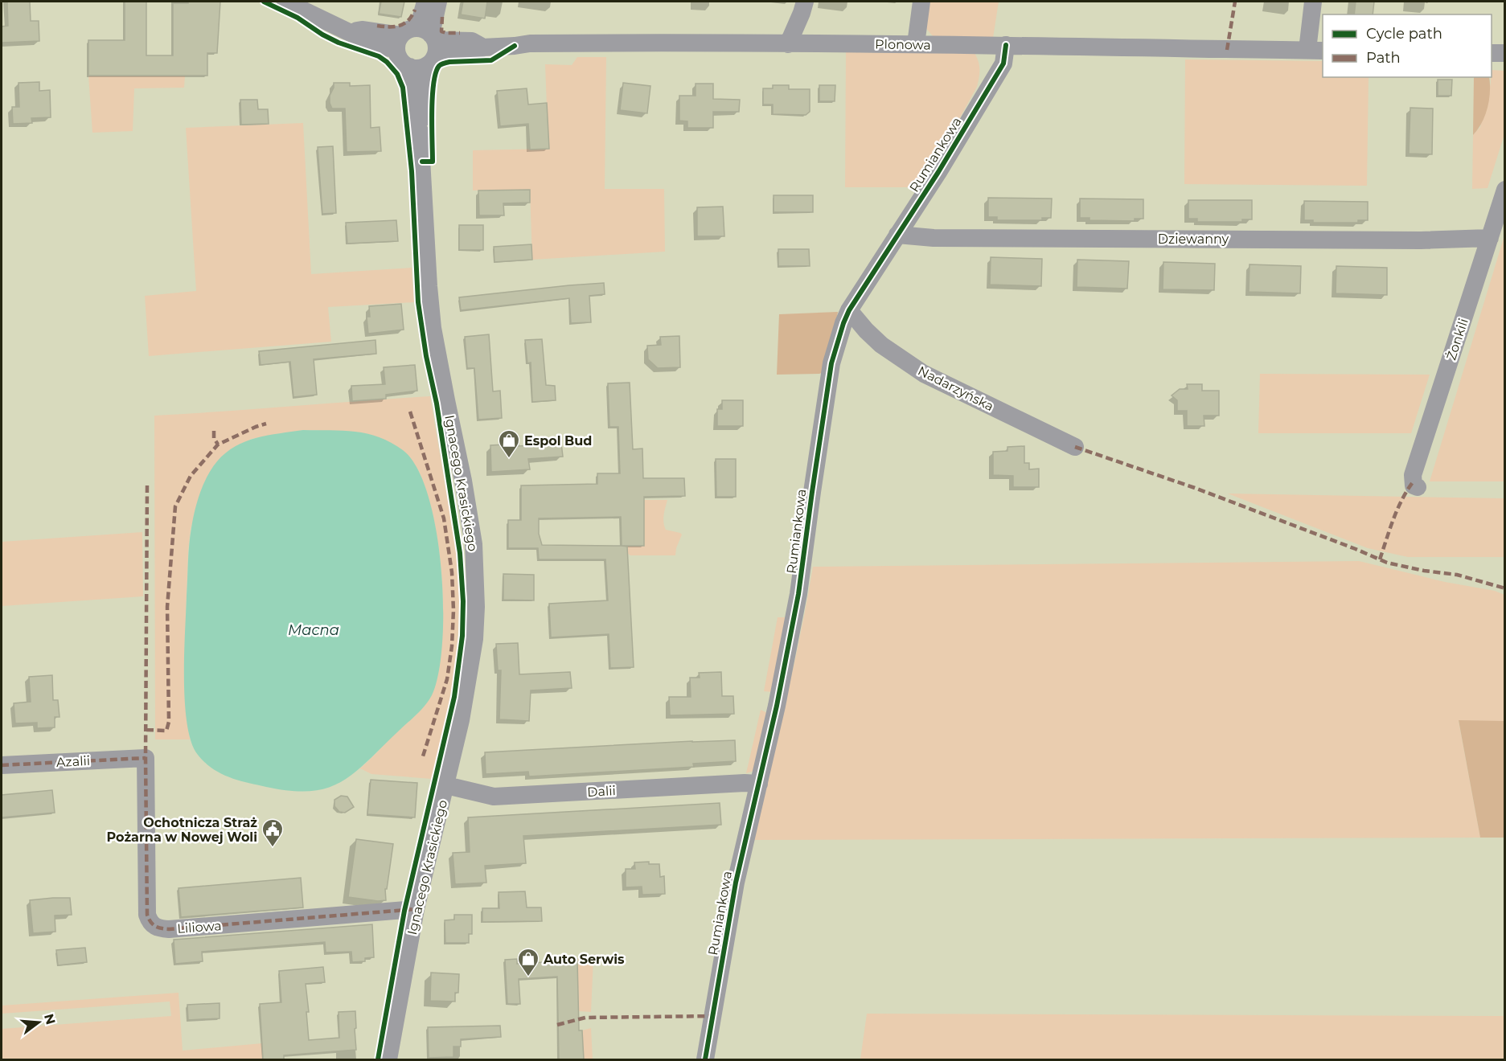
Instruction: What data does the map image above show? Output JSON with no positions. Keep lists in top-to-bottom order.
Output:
{
  "streets": {
    "street": [
      "Plonowa",
      "Rumiankowa",
      "Dziewanny",
      "Żonkili",
      "Nadarzyńska",
      "Ignacego Krasickiego",
      "Azalii",
      "Dalii",
      "Liliowa"
    ]
  },
  "crossings": [
    ["Plonowa", "Rumiankowa"],
    ["Plonowa", "Ignacego Krasickiego"],
    ["Rumiankowa", "Dziewanny"],
    ["Rumiankowa", "Nadarzyńska"],
    ["Rumiankowa", "Dalii"],
    ["Dziewanny", "Żonkili"],
    ["Ignacego Krasickiego", "Dalii"],
    ["Ignacego Krasickiego", "Liliowa"],
    ["Azalii", "Liliowa"]
  ],
  "water": ["Macna"],
  "places": {
    "shop": ["Espol Bud", "Auto Serwis"],
    "public building": ["Ochotnicza Straż Pożarna w Nowej Woli"]
  },
  "legend": ["Cycle path", "Path"],
  "north": "right"
}
